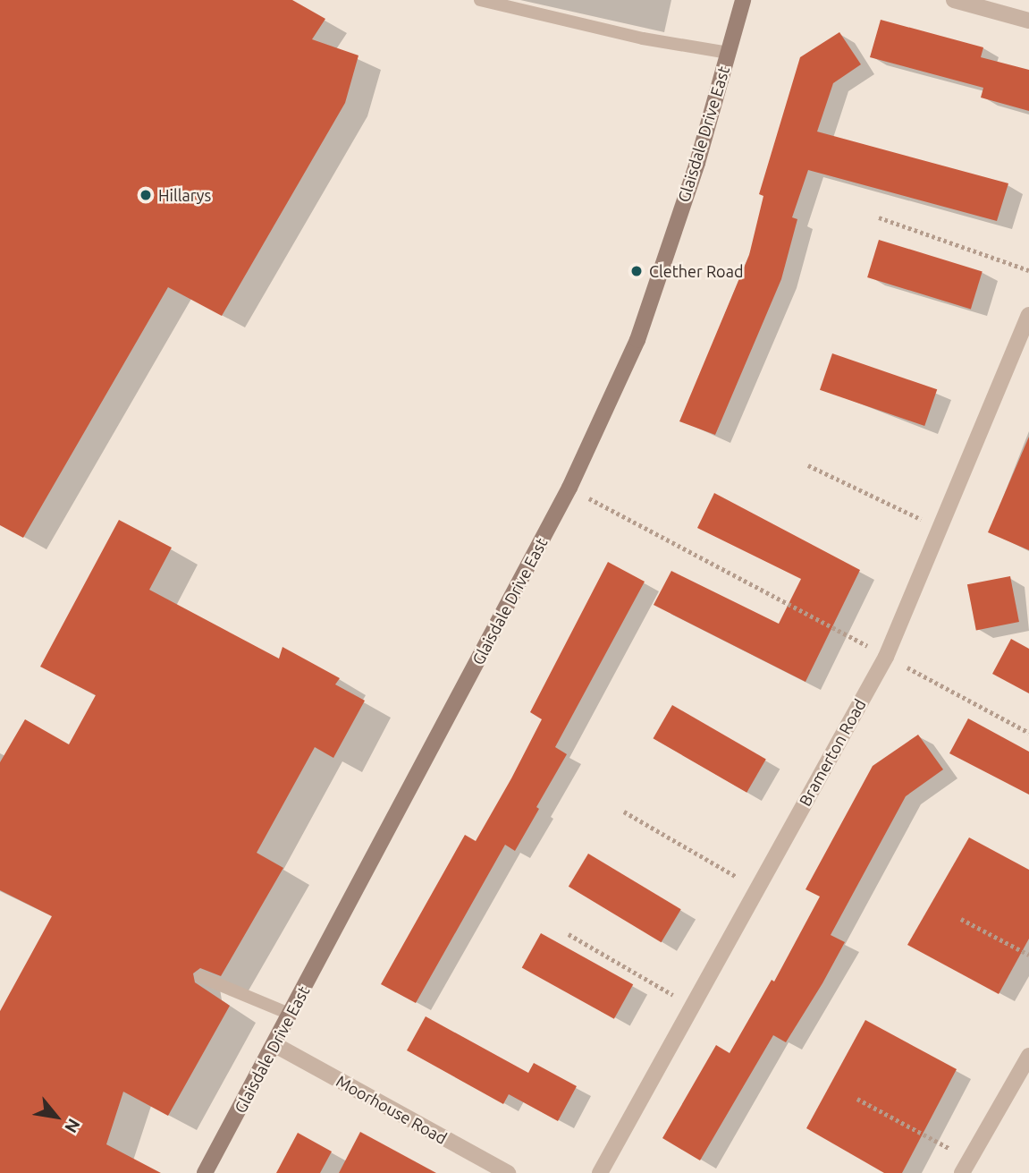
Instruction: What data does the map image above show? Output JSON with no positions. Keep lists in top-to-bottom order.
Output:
{
  "streets": {
    "street": ["Glaisdale Drive East", "Bramerton Road", "Moorhouse Road"]
  },
  "crossings": [
    ["Glaisdale Drive East", "Moorhouse Road"]
  ],
  "places": ["Hillarys", "Clether Road"],
  "north": "bottom right"
}
